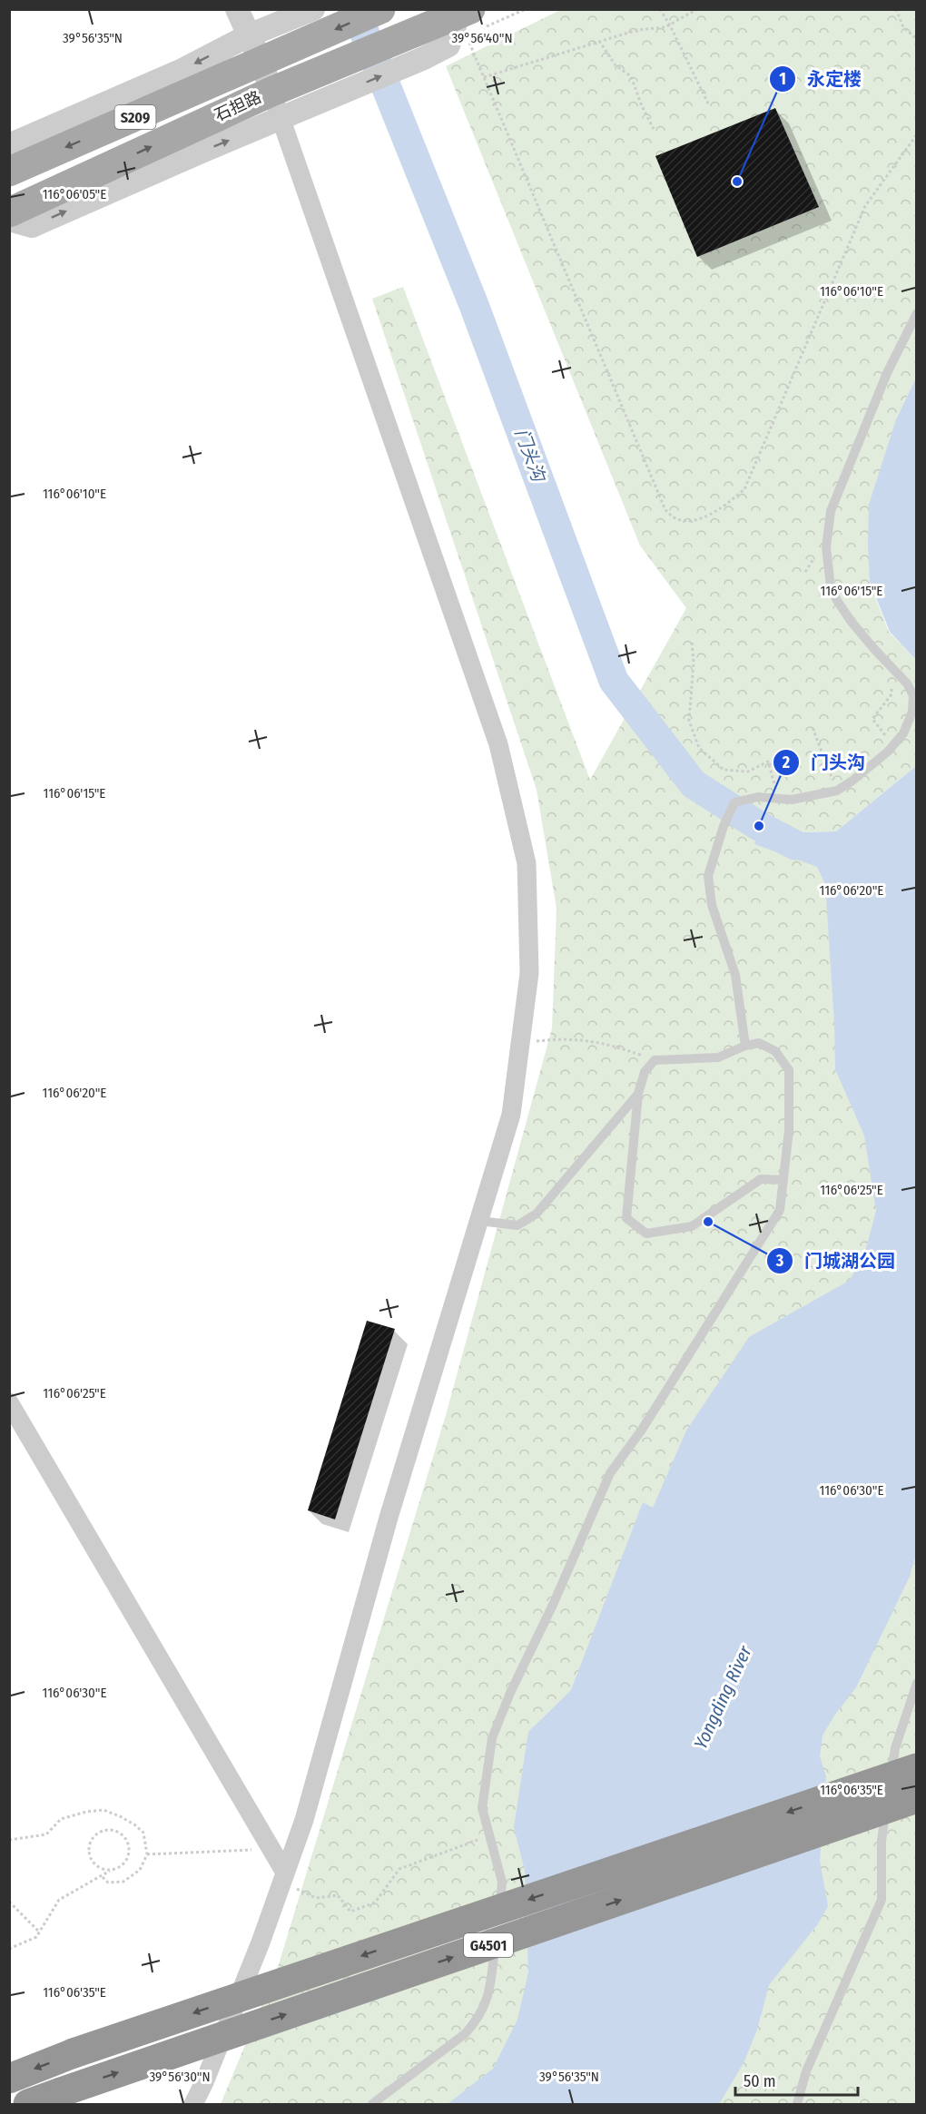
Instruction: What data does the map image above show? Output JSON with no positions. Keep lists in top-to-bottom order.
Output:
{
  "streets": {
    "highway": ["G4501"],
    "main road": ["石担路", "S209"]
  },
  "water": ["门头沟", "Yongding River"],
  "places": ["永定楼", "门头沟", "门城湖公园"],
  "scale_bar": "50 m",
  "coordinates": [
    "39°56'35\"N",
    "39°56'40\"N",
    "116°06'05\"E",
    "116°06'10\"E",
    "116°06'15\"E",
    "116°06'20\"E",
    "116°06'25\"E",
    "116°06'30\"E",
    "116°06'35\"E",
    "39°56'30\"N"
  ]
}
